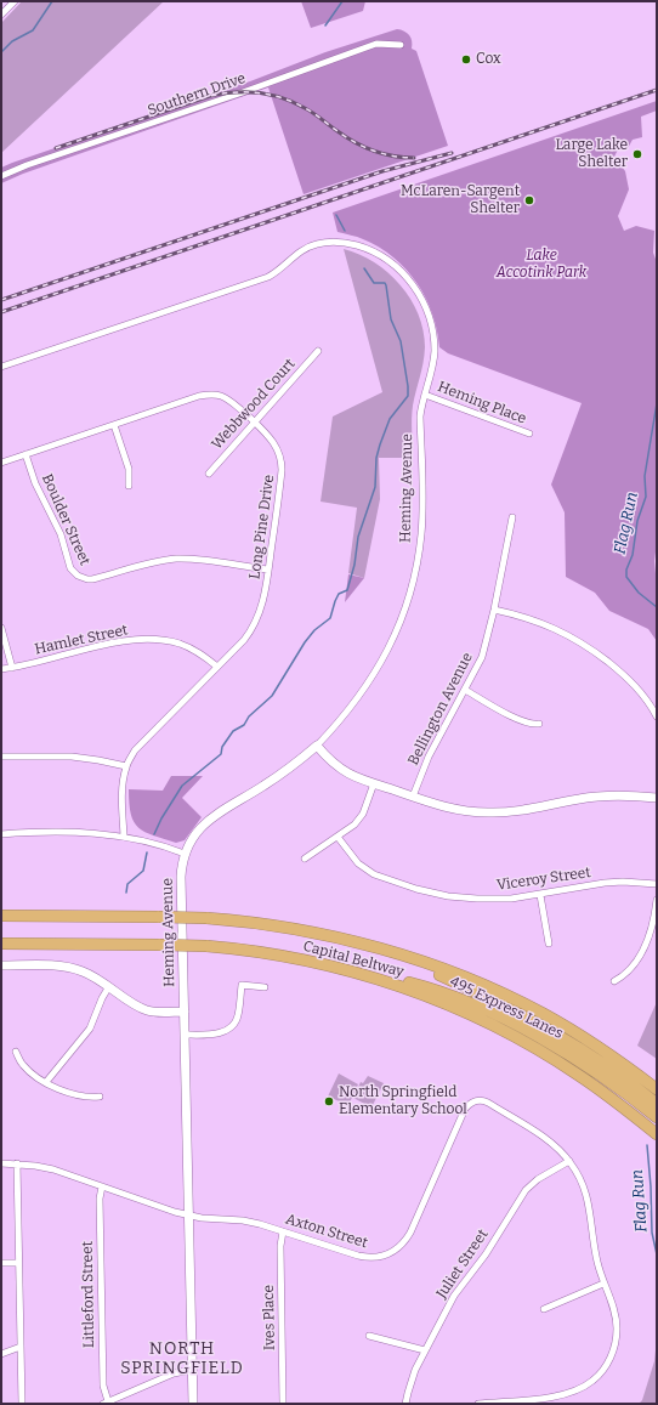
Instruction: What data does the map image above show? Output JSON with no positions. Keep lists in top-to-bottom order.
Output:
{
  "streets": {
    "highway": ["Capital Beltway", "495 Express Lanes"],
    "street": [
      "Southern Drive",
      "Heming Place",
      "Webbwood Court",
      "Heming Avenue",
      "Boulder Street",
      "Long Pine Drive",
      "Hamlet Street",
      "Bellington Avenue",
      "Viceroy Street",
      "Axton Street",
      "Juliet Street",
      "Littleford Street",
      "Ives Place"
    ]
  },
  "crossings": [
    ["Heming Place", "Heming Avenue"],
    ["Webbwood Court", "Long Pine Drive"],
    ["Heming Avenue", "Axton Street"],
    ["Boulder Street", "Long Pine Drive"],
    ["Long Pine Drive", "Hamlet Street"],
    ["Capital Beltway", "495 Express Lanes"],
    ["Axton Street", "Juliet Street"],
    ["Axton Street", "Littleford Street"],
    ["Axton Street", "Ives Place"]
  ],
  "districts": ["NORTH SPRINGFIELD"],
  "water": ["Flag Run"],
  "parks": ["Lake Accotink Park"],
  "places": [
    "Cox",
    "Large Lake Shelter",
    "McLaren-Sargent Shelter",
    "North Springfield Elementary School"
  ]
}
